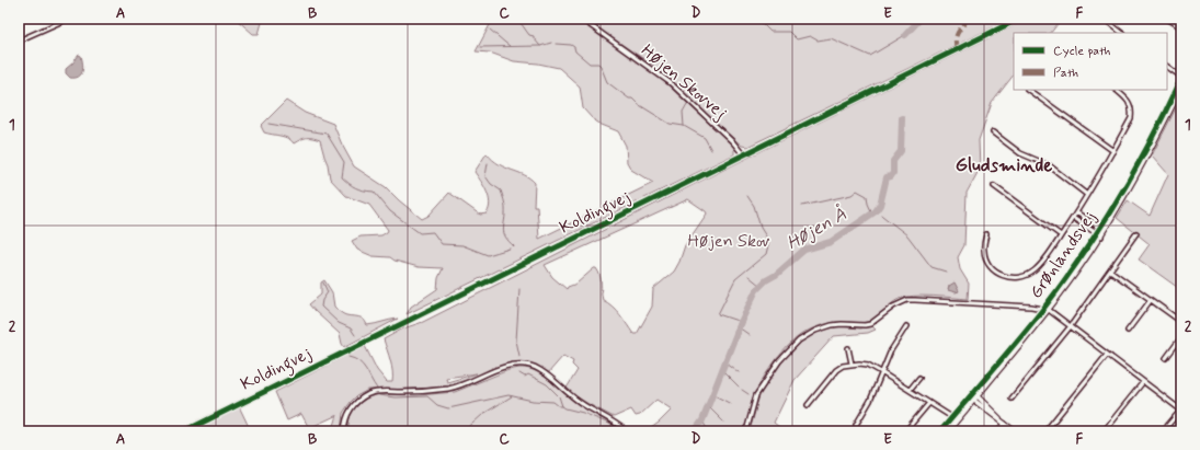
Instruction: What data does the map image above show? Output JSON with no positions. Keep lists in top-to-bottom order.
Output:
{
  "streets": {
    "main road": ["Koldingvej"],
    "street": ["Højen Skovvej", "Grønlandsvej"]
  },
  "crossings": [
    ["Højen Skovvej", "Koldingvej"]
  ],
  "districts": ["Gludsminde"],
  "water": ["Højen Å"],
  "parks": ["Højen Skov"],
  "legend": ["Cycle path", "Path"],
  "grid": {
    "columns": [
      "A",
      "B",
      "C",
      "D",
      "E",
      "F"
    ],
    "rows": ["1", "2"]
  }
}
